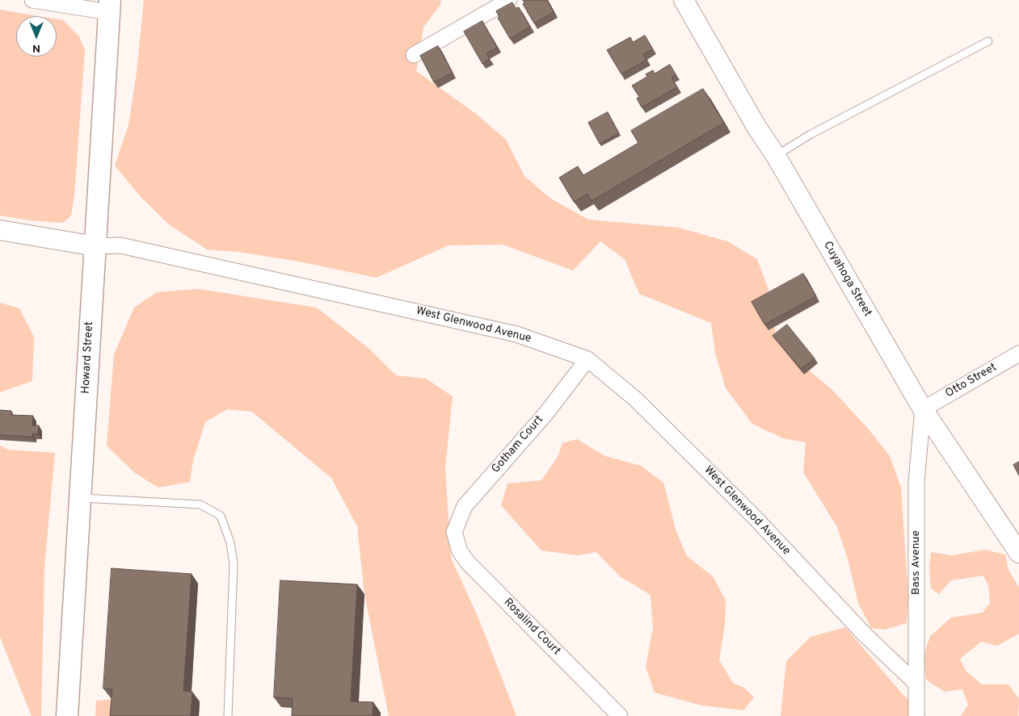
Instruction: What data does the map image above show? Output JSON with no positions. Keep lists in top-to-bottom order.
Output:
{
  "streets": {
    "main road": ["Howard Street"],
    "street": [
      "Cuyahoga Street",
      "West Glenwood Avenue",
      "Otto Street",
      "Gotham Court",
      "Bass Avenue",
      "Rosalind Court"
    ]
  },
  "crossings": [
    ["Cuyahoga Street", "Otto Street"],
    ["Cuyahoga Street", "Bass Avenue"],
    ["West Glenwood Avenue", "Howard Street"],
    ["West Glenwood Avenue", "Gotham Court"],
    ["West Glenwood Avenue", "Bass Avenue"],
    ["Otto Street", "Bass Avenue"],
    ["Gotham Court", "Rosalind Court"]
  ],
  "north": "bottom"
}
